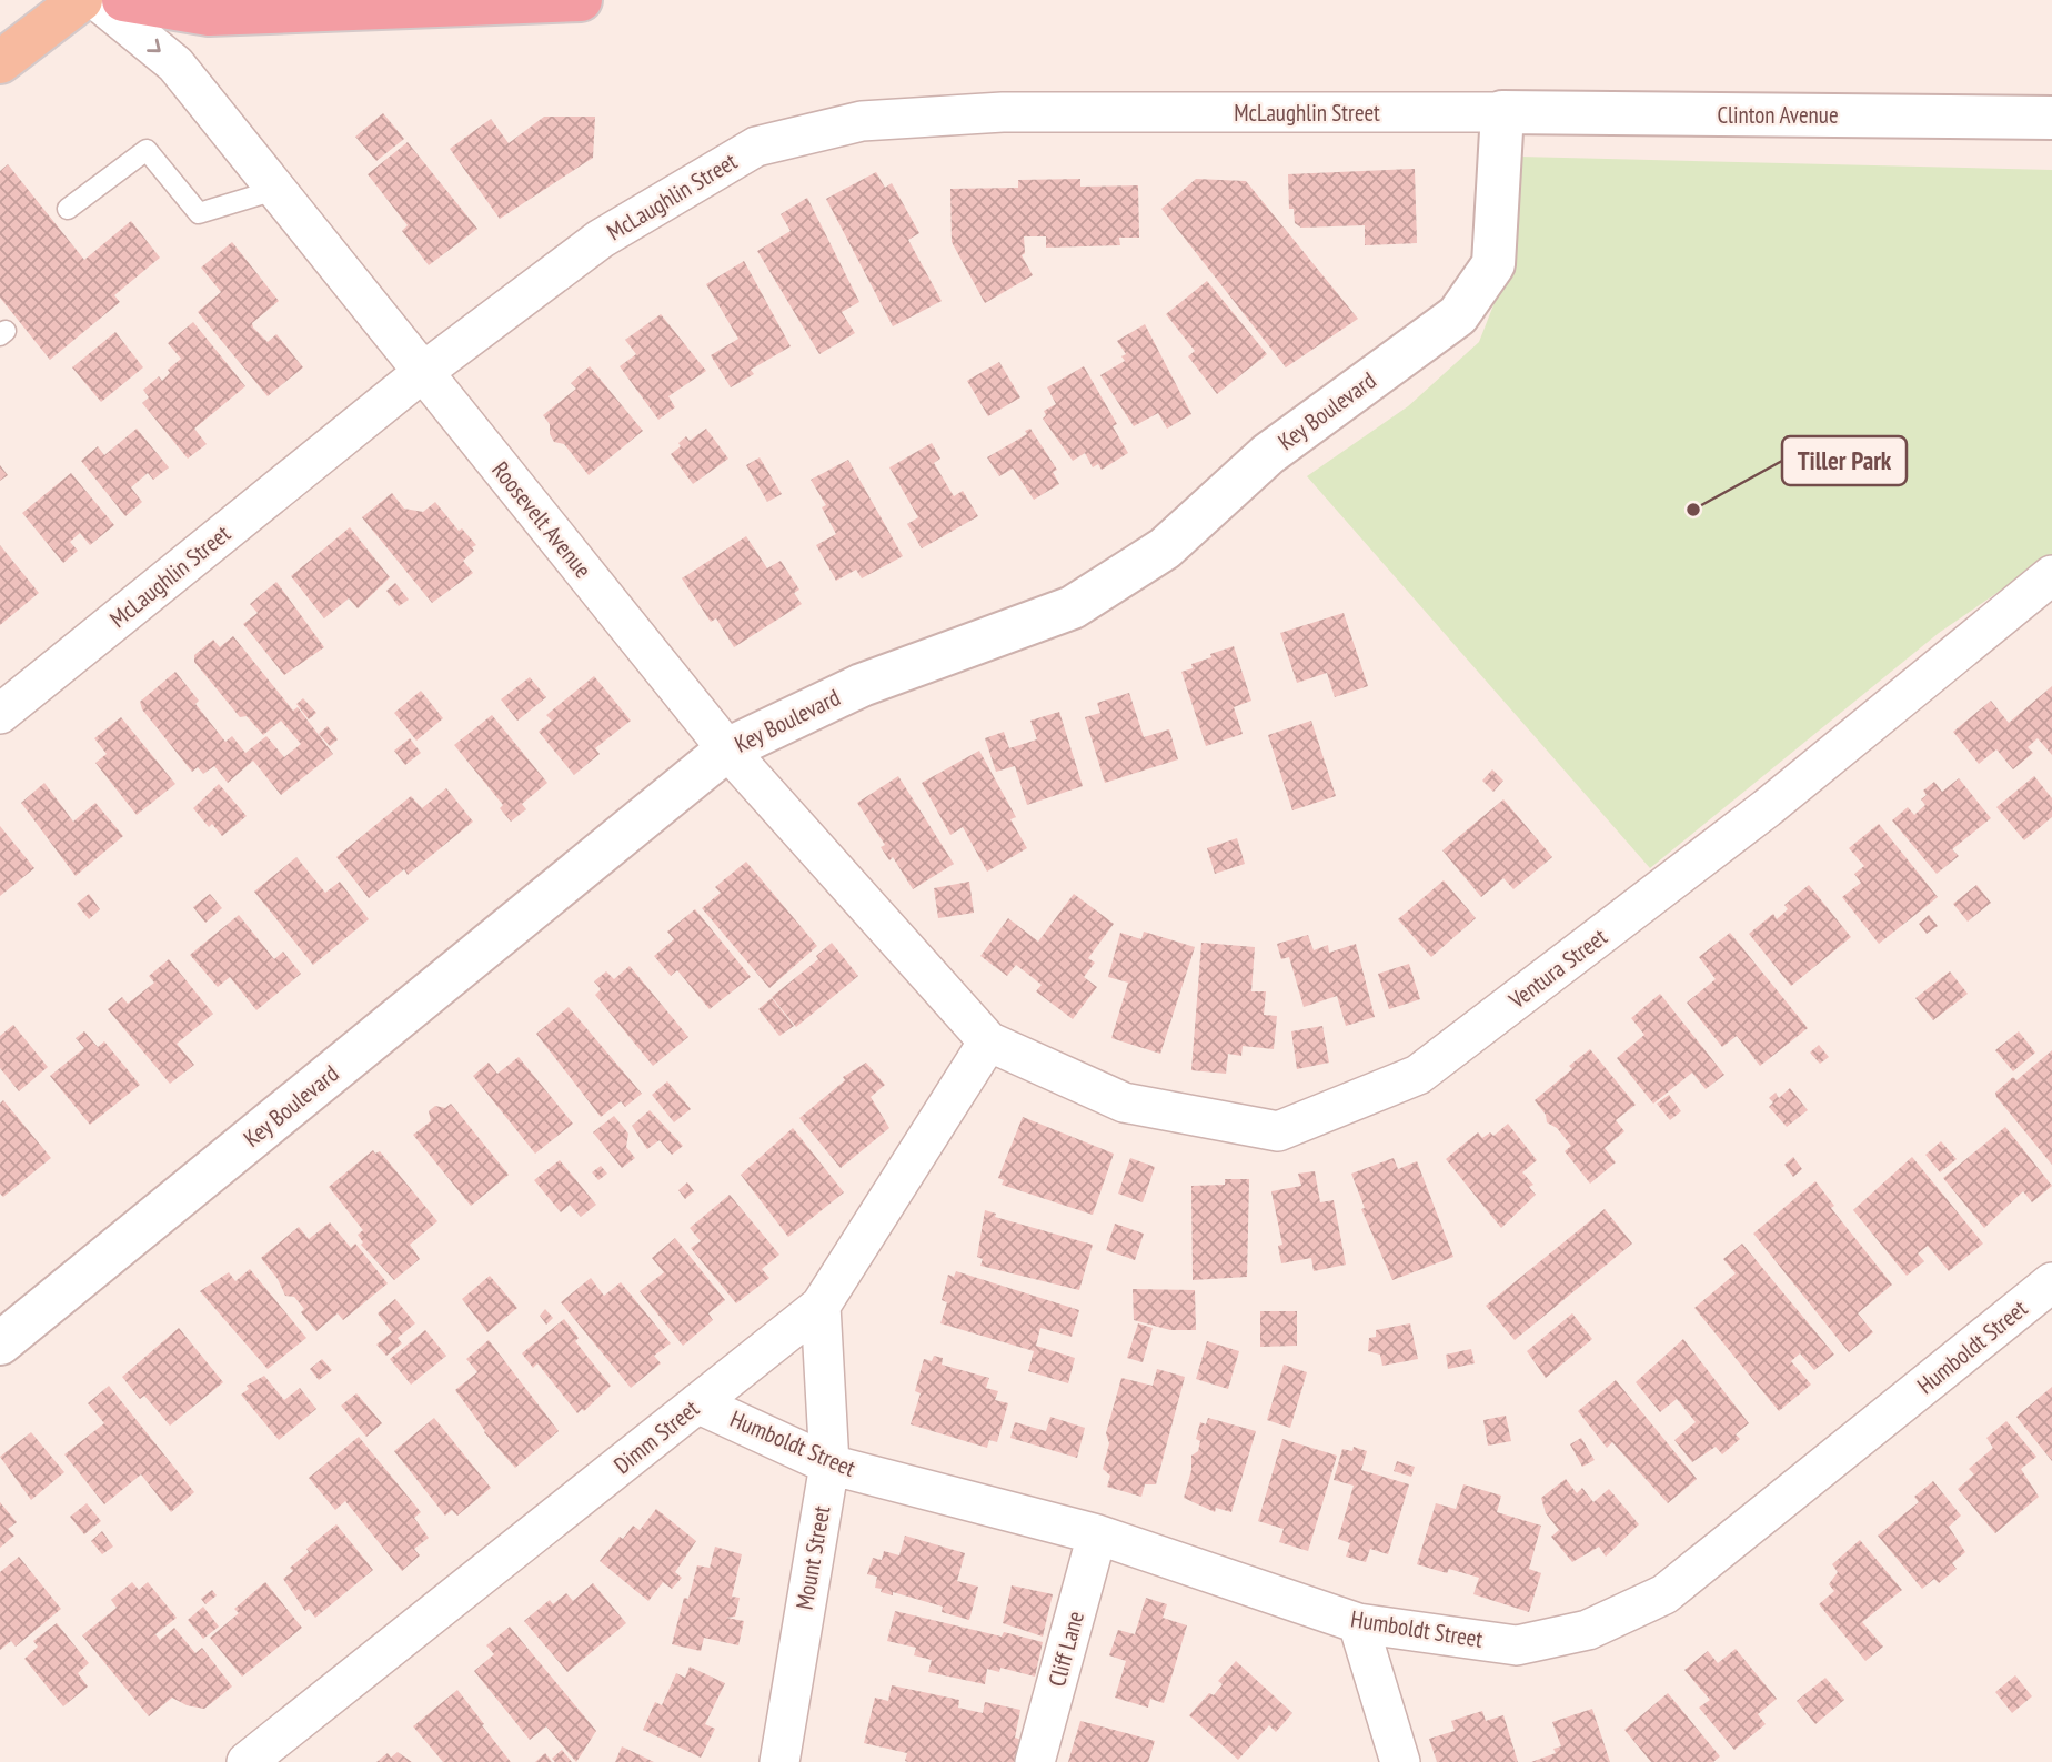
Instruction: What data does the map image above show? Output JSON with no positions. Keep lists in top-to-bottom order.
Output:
{
  "streets": {
    "street": [
      "McLaughlin Street",
      "Clinton Avenue",
      "Key Boulevard",
      "Roosevelt Avenue",
      "Ventura Street",
      "Humboldt Street",
      "Dimm Street",
      "Mount Street",
      "Cliff Lane"
    ]
  },
  "crossings": [
    ["McLaughlin Street", "Clinton Avenue"],
    ["McLaughlin Street", "Key Boulevard"],
    ["McLaughlin Street", "Roosevelt Avenue"],
    ["Clinton Avenue", "Key Boulevard"],
    ["Key Boulevard", "Roosevelt Avenue"],
    ["Roosevelt Avenue", "Ventura Street"],
    ["Roosevelt Avenue", "Dimm Street"],
    ["Ventura Street", "Dimm Street"],
    ["Humboldt Street", "Dimm Street"],
    ["Humboldt Street", "Mount Street"],
    ["Humboldt Street", "Cliff Lane"],
    ["Dimm Street", "Mount Street"]
  ],
  "places": ["Tiller Park"]
}
